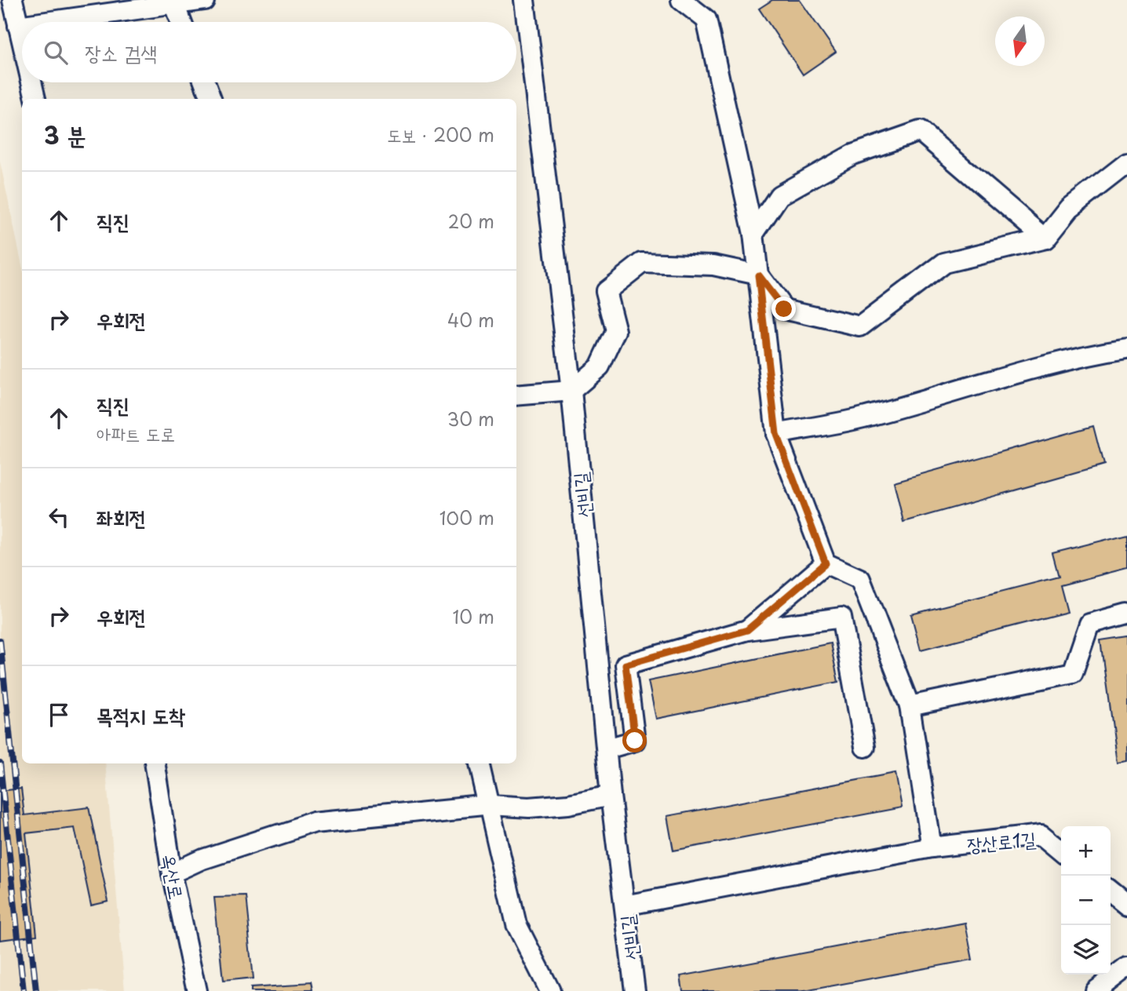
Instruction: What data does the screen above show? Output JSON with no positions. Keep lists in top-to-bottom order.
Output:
{
  "streets": {
    "street": ["선비길", "장산로1길", "옥산로"]
  },
  "crossings": [
    ["선비길", "장산로1길"]
  ],
  "north": "bottom",
  "page": {
    "search": "장소 검색",
    "heading": ["3 분", "도보 · 200 m"],
    "list": [
      ["직진", "20 m"],
      ["우회전", "40 m"],
      ["직진", "아파트 도로", "30 m"],
      ["좌회전", "100 m"],
      ["우회전", "10 m"],
      "목적지 도착"
    ],
    "map_buttons": ["+", "−"]
  }
}
